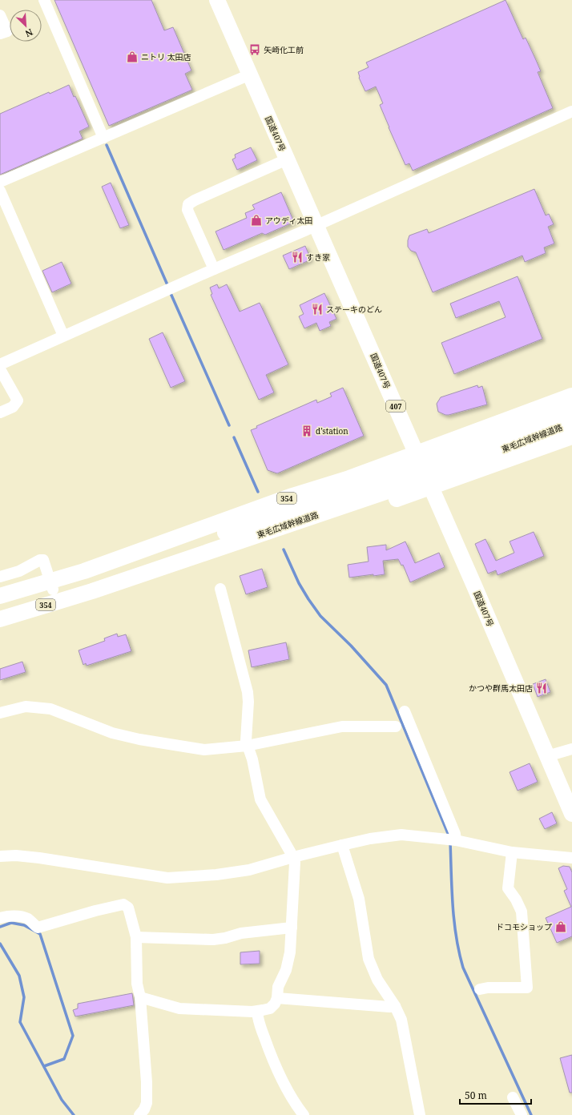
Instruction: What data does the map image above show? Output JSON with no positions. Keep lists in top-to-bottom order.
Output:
{
  "streets": {
    "highway": [
      "国道407号",
      "407",
      "東毛広域幹線道路",
      "354"
    ]
  },
  "crossings": [
    ["国道407号", "354"],
    ["東毛広域幹線道路", "354"]
  ],
  "places": {
    "bus stop": ["矢崎化工前"],
    "shop": ["ニトリ 太田店", "アウディ太田", "ドコモショップ"],
    "restaurant": ["すき家", "ステーキのどん", "かつや群馬太田店"],
    "building": ["d’station"]
  },
  "scale_bar": "50 m",
  "north": "bottom right"
}
